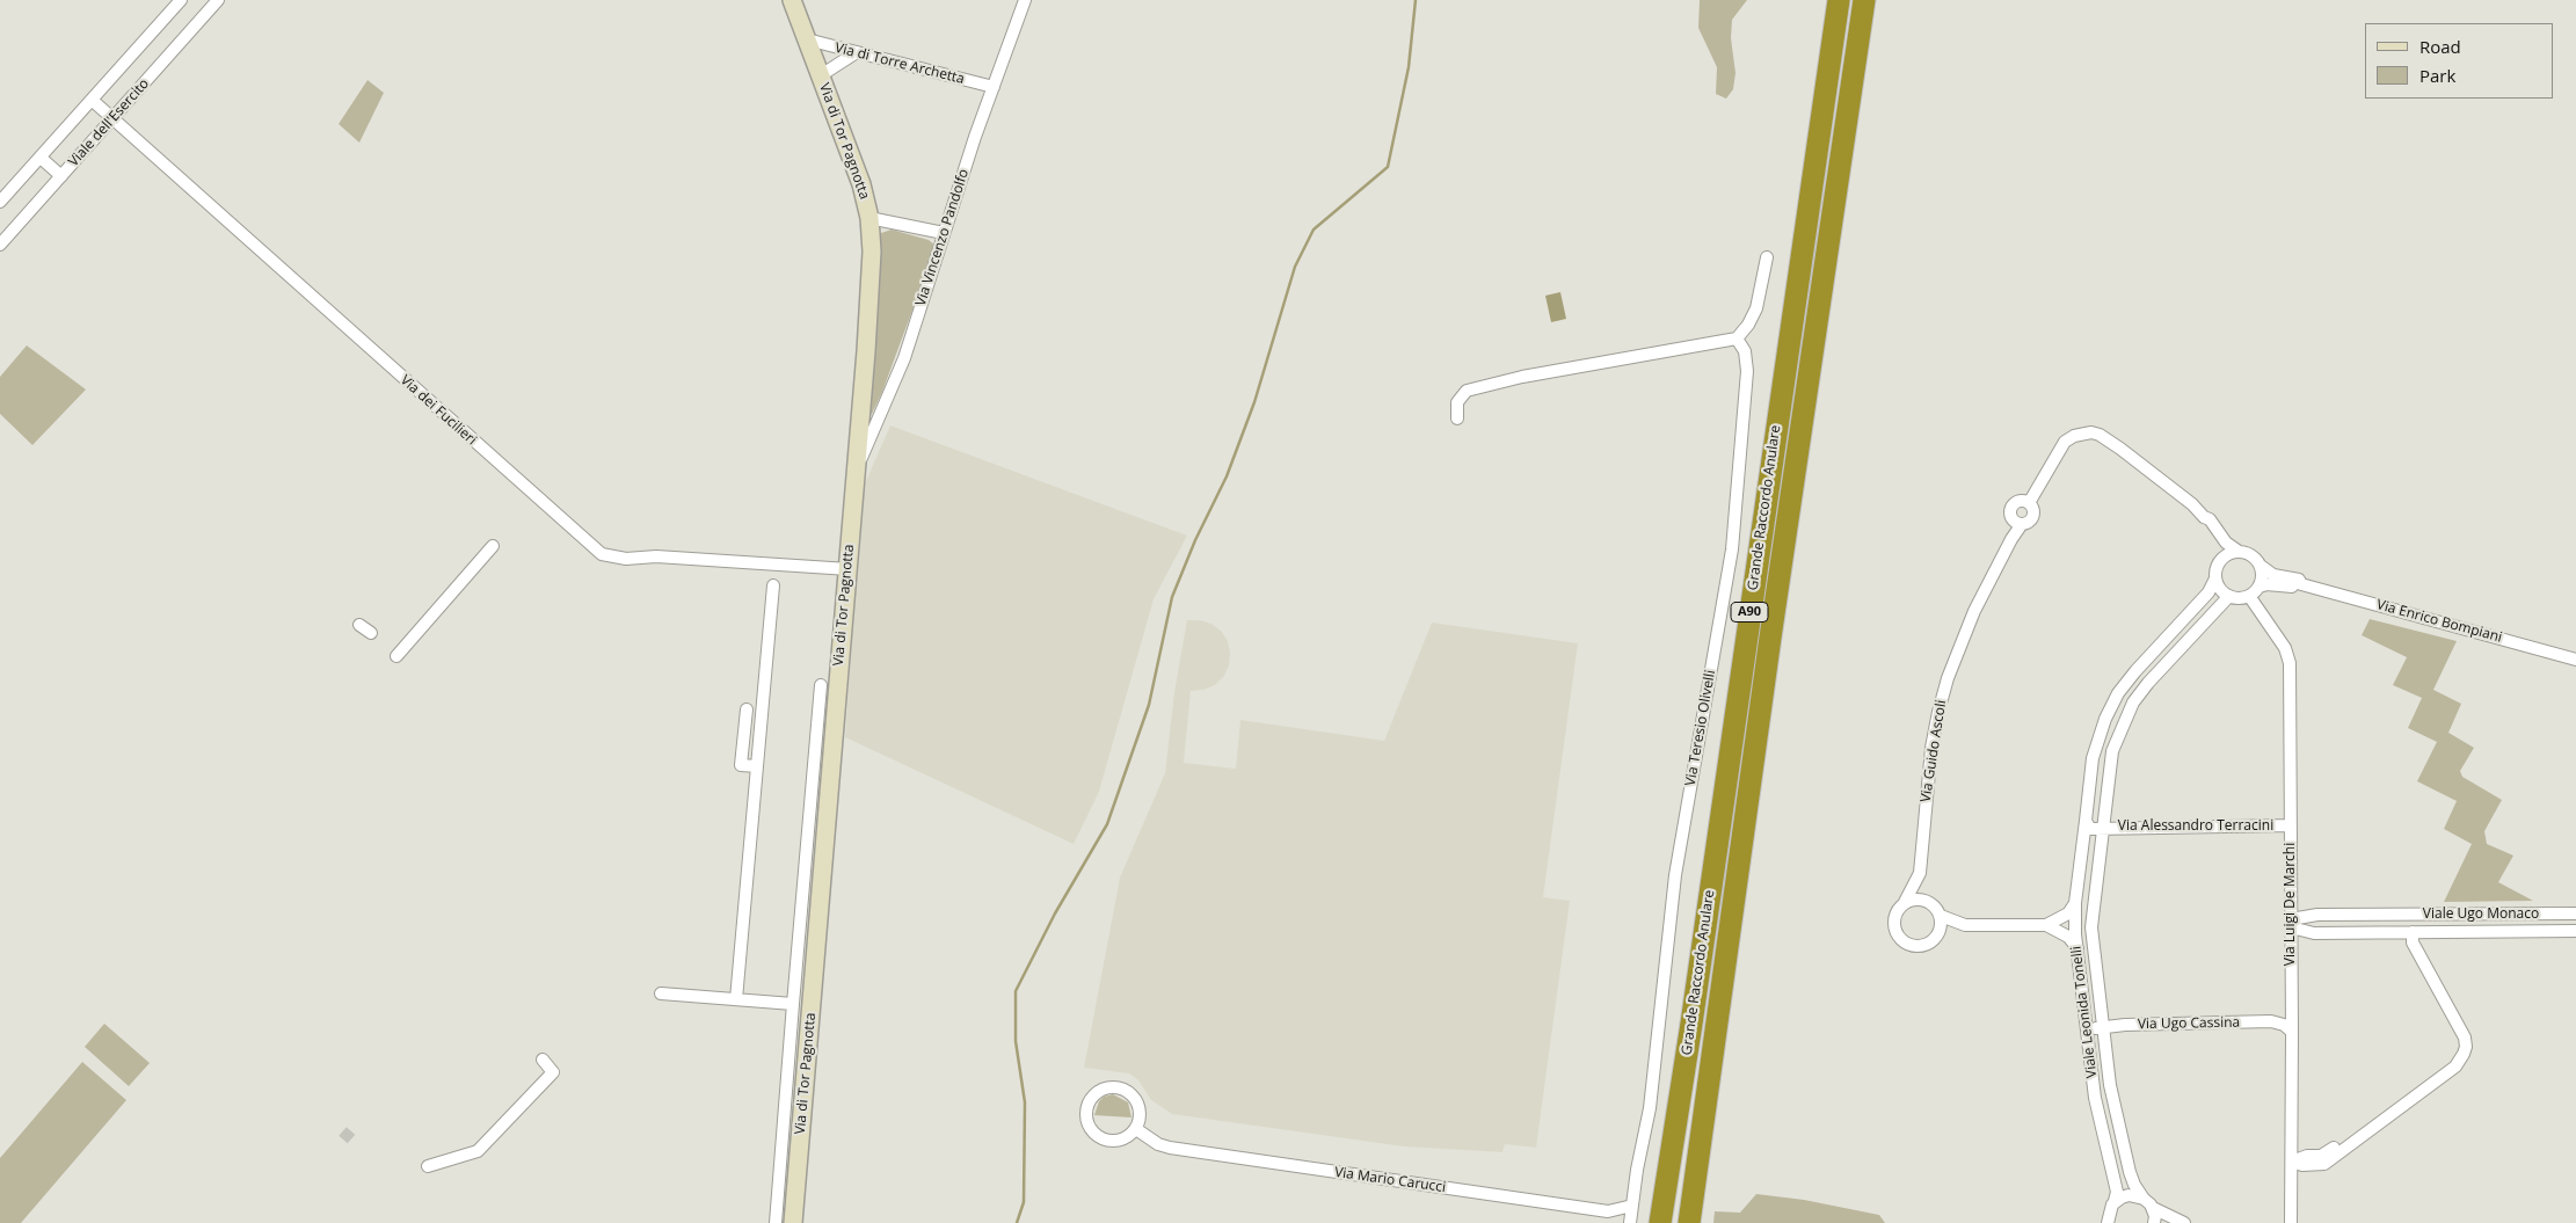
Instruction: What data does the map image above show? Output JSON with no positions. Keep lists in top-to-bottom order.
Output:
{
  "streets": {
    "highway": ["Grande Raccordo Anulare", "A90"],
    "street": [
      "Via di Torre Archetta",
      "Viale dell'Esercito",
      "Via di Tor Pagnotta",
      "Via Vincenzo Pandolfo",
      "Via dei Fucilieri",
      "Via Enrico Bompiani",
      "Via Teresio Olivelli",
      "Via Guido Ascoli",
      "Via Alessandro Terracini",
      "Via Luigi De Marchi",
      "Viale Ugo Monaco",
      "Viale Leonida Tonelli",
      "Via Ugo Cassina",
      "Via Mario Carucci"
    ]
  },
  "crossings": [
    ["Via di Torre Archetta", "Via di Tor Pagnotta"],
    ["Via di Torre Archetta", "Via Vincenzo Pandolfo"],
    ["Viale dell'Esercito", "Via dei Fucilieri"],
    ["Via di Tor Pagnotta", "Via Vincenzo Pandolfo"],
    ["Via di Tor Pagnotta", "Via dei Fucilieri"],
    ["Via Enrico Bompiani", "Via Luigi De Marchi"],
    ["Via Enrico Bompiani", "Viale Leonida Tonelli"],
    ["Via Teresio Olivelli", "Via Mario Carucci"],
    ["Via Alessandro Terracini", "Via Luigi De Marchi"],
    ["Via Alessandro Terracini", "Viale Leonida Tonelli"],
    ["Via Luigi De Marchi", "Viale Ugo Monaco"],
    ["Via Luigi De Marchi", "Viale Leonida Tonelli"],
    ["Via Luigi De Marchi", "Via Ugo Cassina"],
    ["Viale Leonida Tonelli", "Via Ugo Cassina"]
  ],
  "legend": ["Road", "Park"]
}
